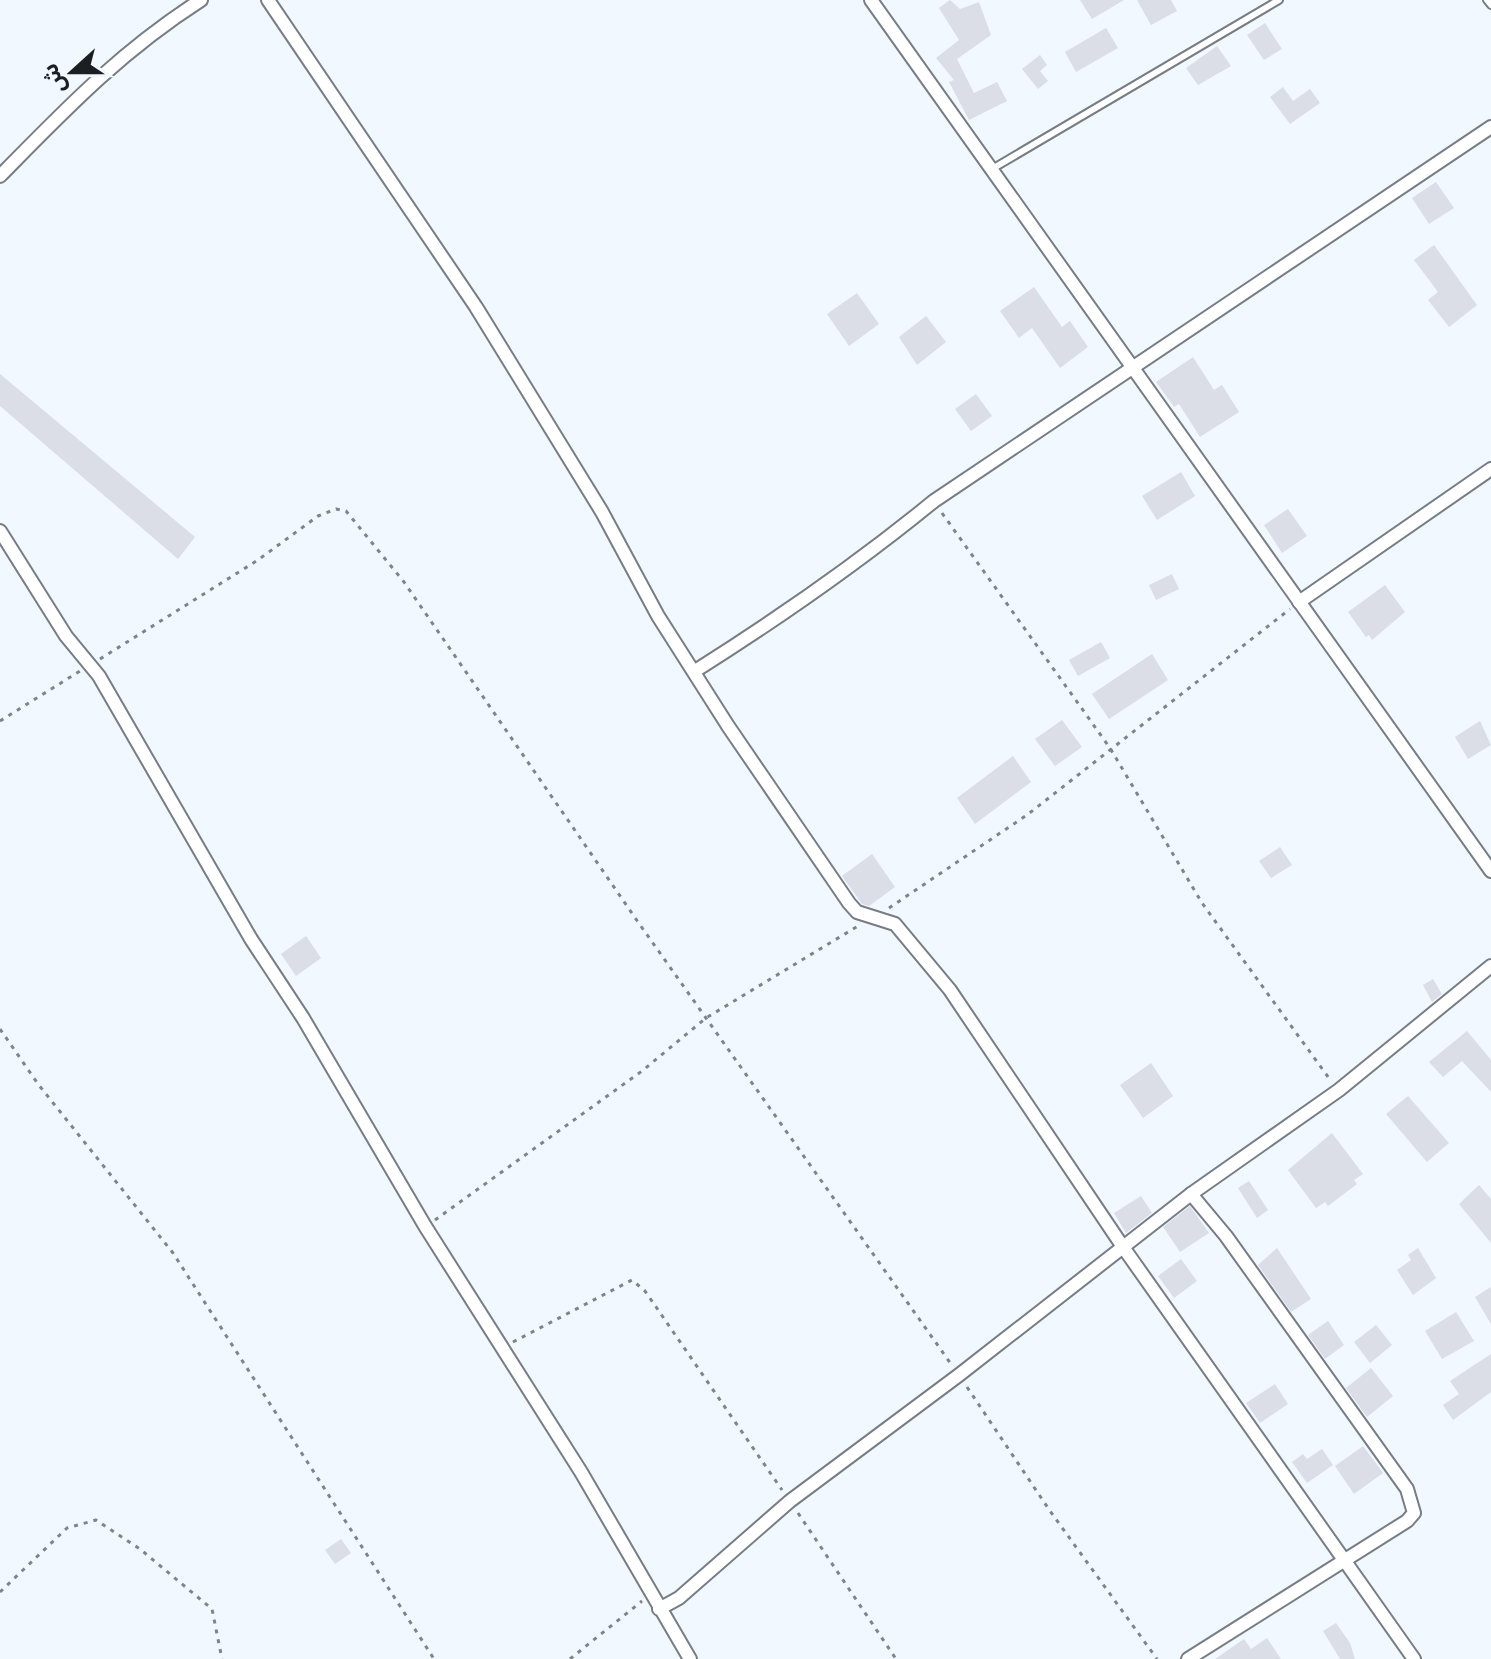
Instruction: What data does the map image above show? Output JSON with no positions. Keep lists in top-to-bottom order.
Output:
{
  "north": "left"
}
